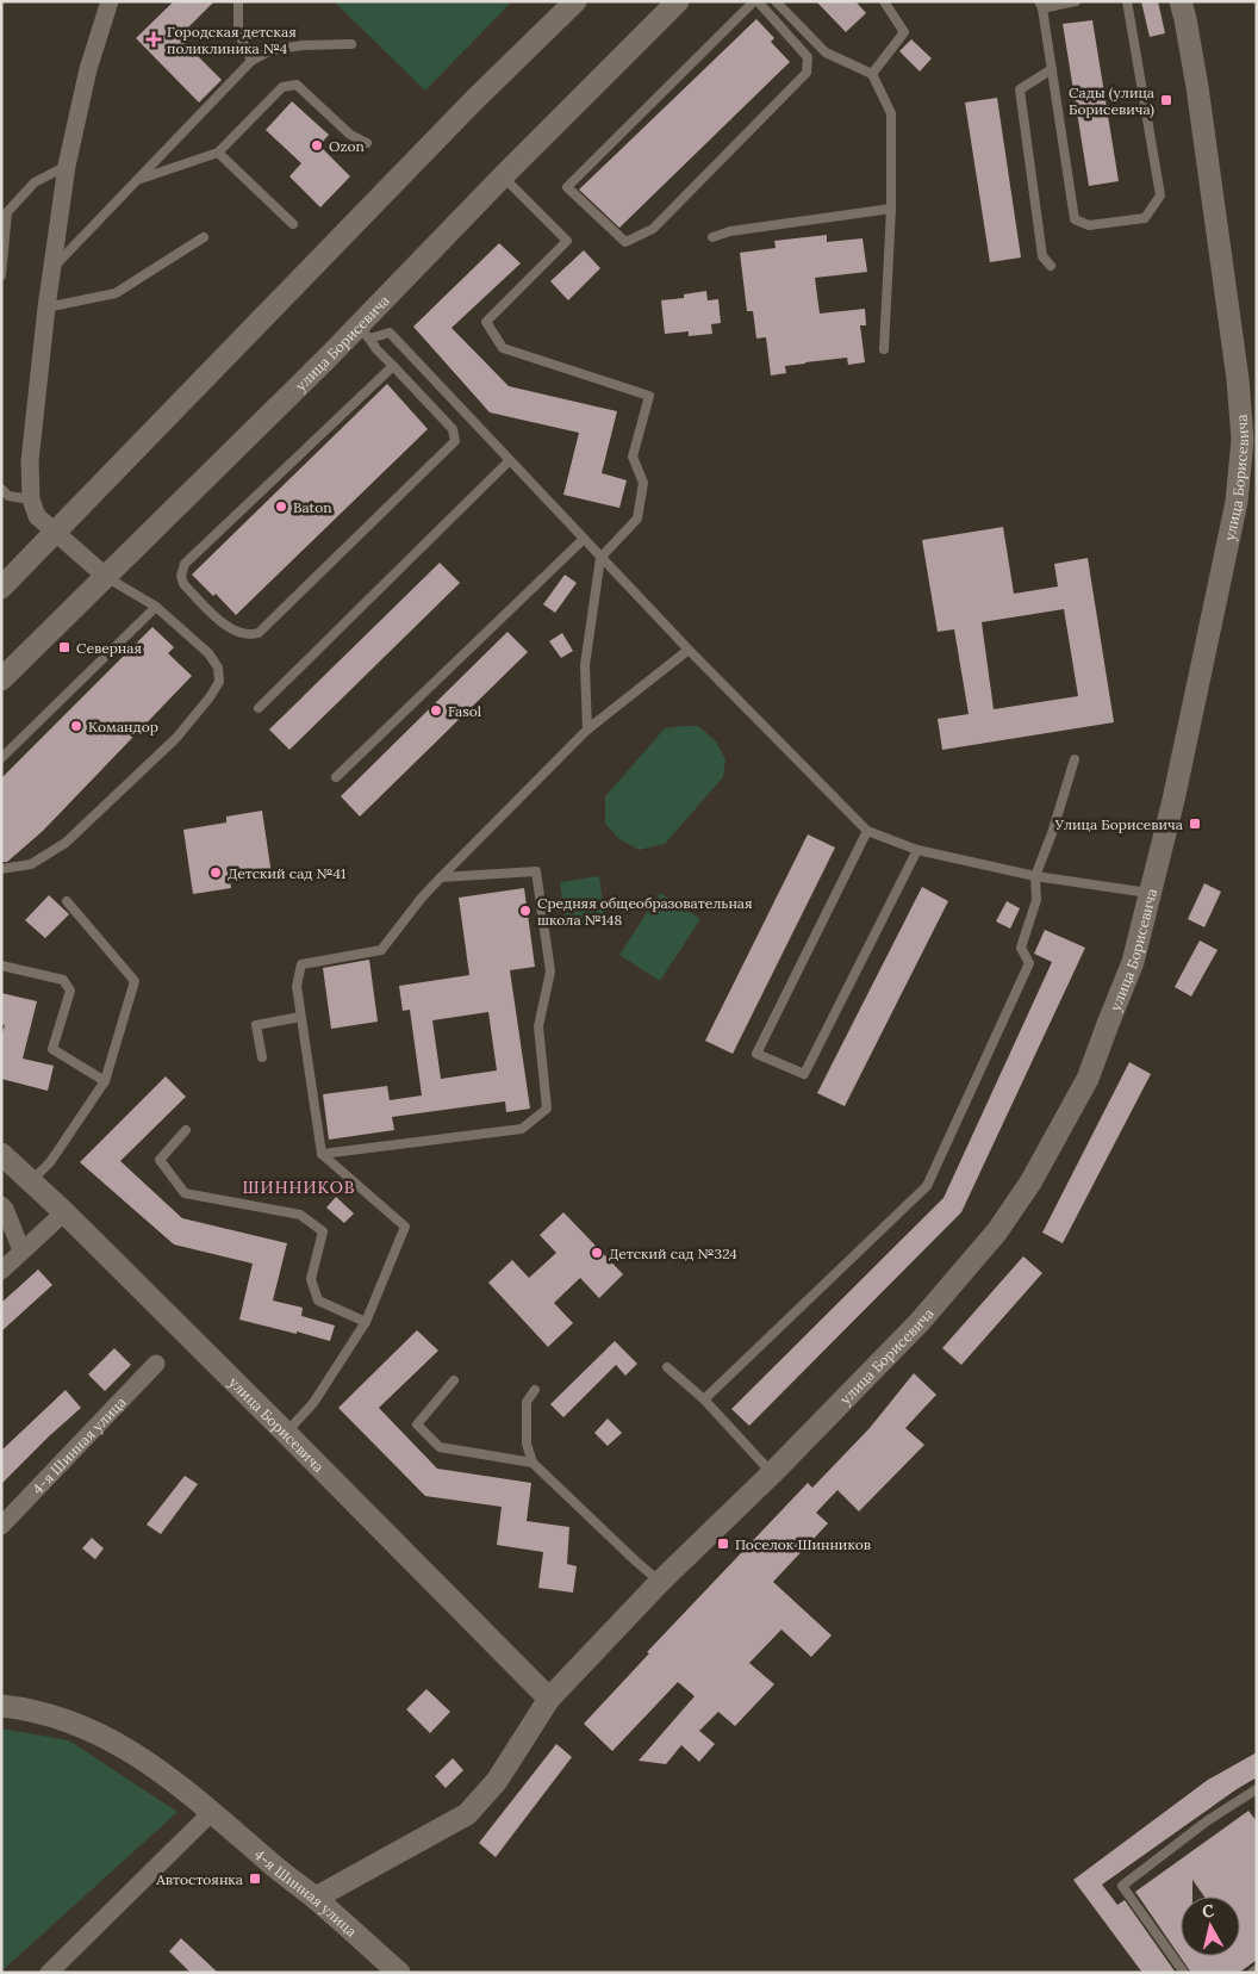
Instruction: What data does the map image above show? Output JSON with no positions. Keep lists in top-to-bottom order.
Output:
{
  "streets": {
    "street": ["улица Борисевича", "4-я Шинная улица"]
  },
  "crossings": [
    ["улица Борисевича", "4-я Шинная улица"]
  ],
  "districts": ["ШИННИКОВ"],
  "places": {
    "health": ["Городская детская поликлиника №4"],
    "transit": [
      "Сады (улица Борисевича)",
      "Северная",
      "Улица Борисевича",
      "Поселок Шинников",
      "Автостоянка"
    ],
    "other": [
      "Ozon",
      "Baton",
      "Fasol",
      "Командор",
      "Детский сад №41",
      "Средняя общеобразовательная школа №148",
      "Детский сад №324"
    ]
  },
  "north": "top"
}
